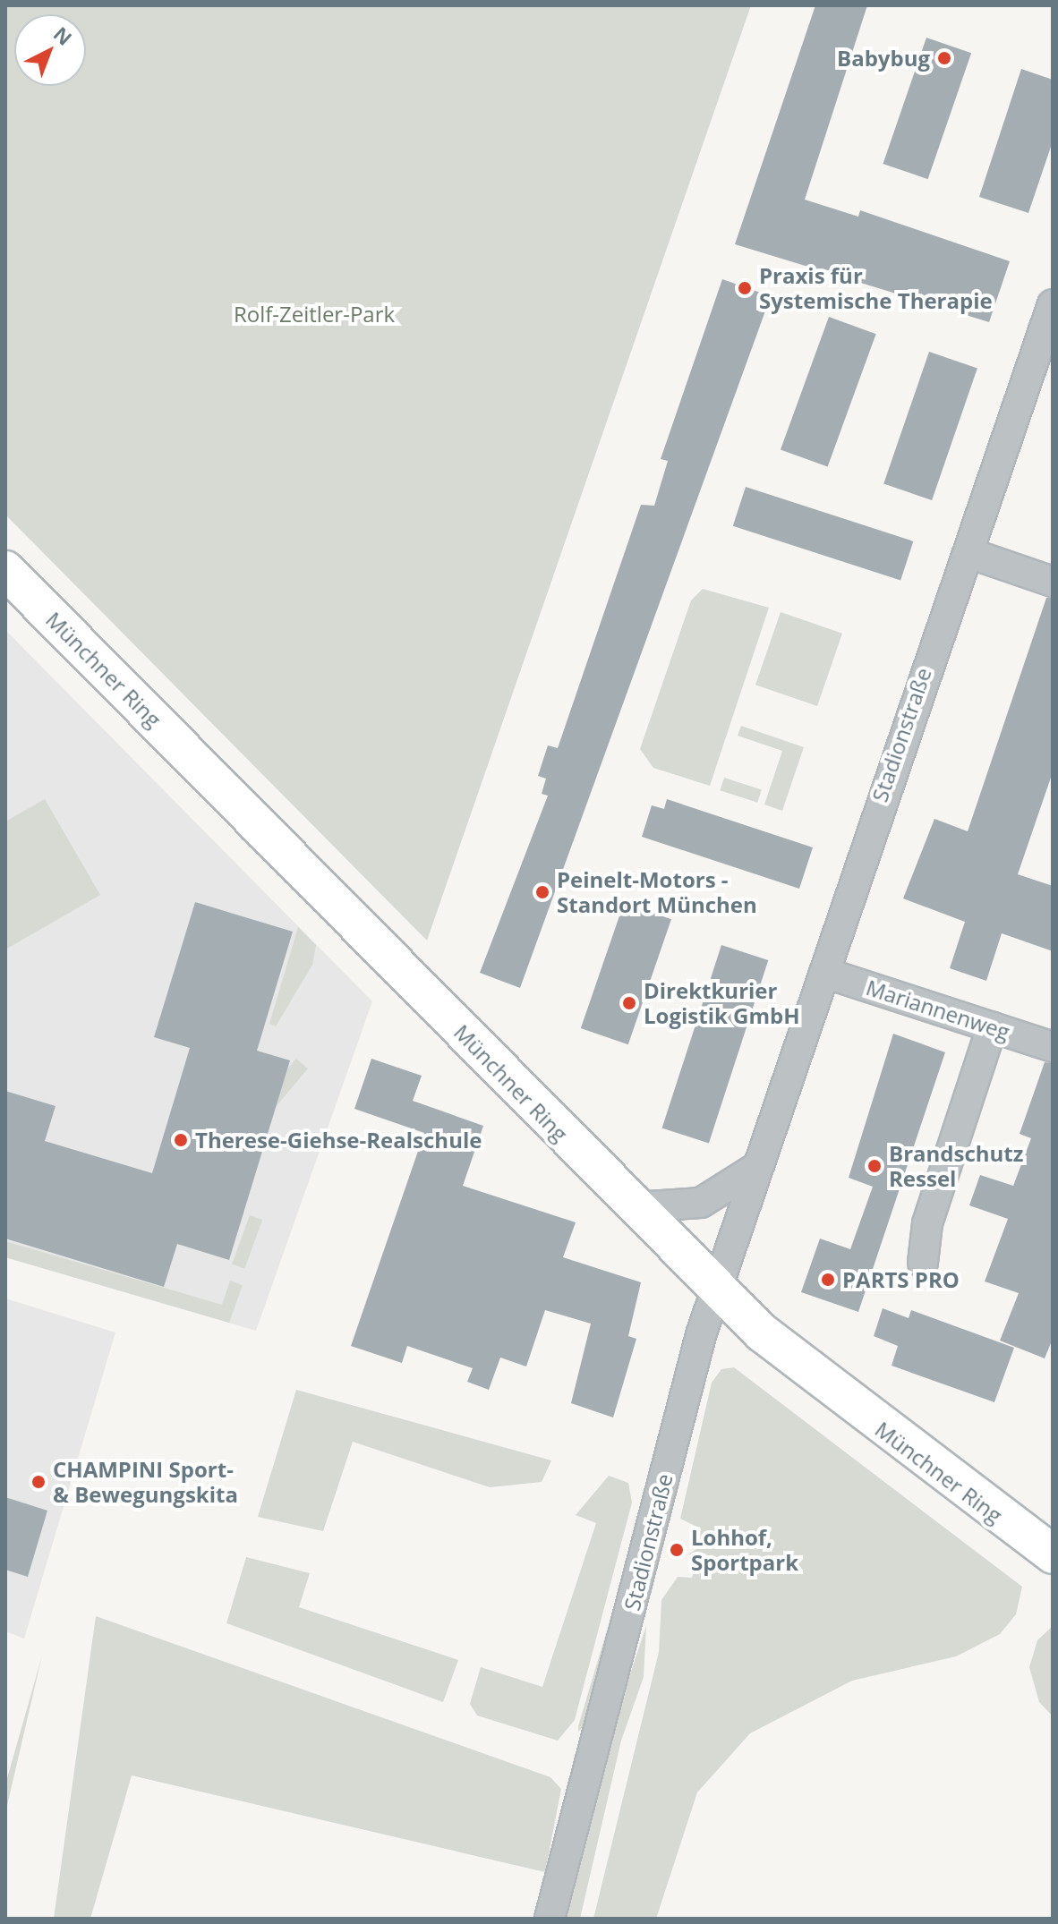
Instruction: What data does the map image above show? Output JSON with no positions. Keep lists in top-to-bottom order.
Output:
{
  "streets": {
    "main road": ["Münchner Ring"],
    "street": ["Stadionstraße", "Mariannenweg"]
  },
  "crossings": [
    ["Münchner Ring", "Stadionstraße"],
    ["Stadionstraße", "Mariannenweg"]
  ],
  "parks": ["Rolf-Zeitler-Park"],
  "places": [
    "Babybug",
    "Praxis für Systemische Therapie",
    "Peinelt-Motors - Standort München",
    "Direktkurier Logistik GmbH",
    "Therese-Giehse-Realschule",
    "Brandschutz Ressel",
    "PARTS PRO",
    "CHAMPINI Sport- & Bewegungskita",
    "Lohhof, Sportpark"
  ],
  "north": "top right"
}
